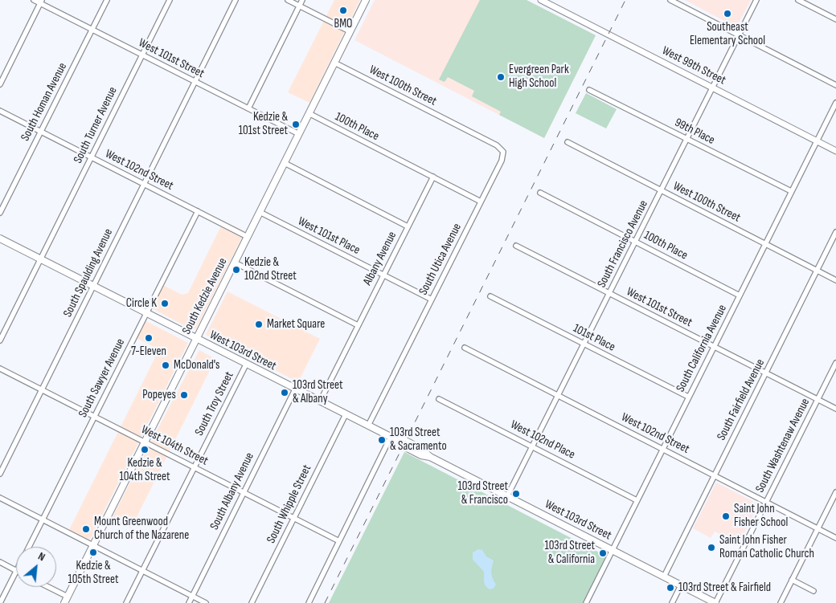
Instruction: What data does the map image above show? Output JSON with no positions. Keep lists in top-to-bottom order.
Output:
{
  "streets": {
    "main road": ["South Kedzie Avenue", "West 103rd Street"],
    "street": [
      "West 101st Street",
      "West 99th Street",
      "West 100th Street",
      "South Homan Avenue",
      "South Turner Avenue",
      "100th Place",
      "99th Place",
      "West 102nd Street",
      "West 101st Place",
      "South Francisco Avenue",
      "Albany Avenue",
      "South Utica Avenue",
      "South Spaulding Avenue",
      "101st Place",
      "South California Avenue",
      "South Sawyer Avenue",
      "South Fairfield Avenue",
      "South Troy Street",
      "West 102nd Place",
      "West 104th Street",
      "South Washtenaw Avenue",
      "South Albany Avenue",
      "South Whipple Street"
    ]
  },
  "crossings": [
    ["West 101st Street", "South Homan Avenue"],
    ["West 101st Street", "South Turner Avenue"],
    ["West 101st Street", "South Francisco Avenue"],
    ["West 101st Street", "South Spaulding Avenue"],
    ["West 101st Street", "South Kedzie Avenue"],
    ["West 101st Street", "South California Avenue"],
    ["West 101st Street", "South Fairfield Avenue"],
    ["West 101st Street", "South Washtenaw Avenue"],
    ["West 99th Street", "South Francisco Avenue"],
    ["West 99th Street", "South California Avenue"],
    ["West 100th Street", "South Francisco Avenue"],
    ["West 100th Street", "South Utica Avenue"],
    ["West 100th Street", "South Kedzie Avenue"],
    ["West 100th Street", "South California Avenue"],
    ["West 100th Street", "South Fairfield Avenue"],
    ["South Homan Avenue", "West 102nd Street"],
    ["South Turner Avenue", "West 102nd Street"],
    ["South Turner Avenue", "West 103rd Street"],
    ["100th Place", "South Francisco Avenue"],
    ["100th Place", "Albany Avenue"],
    ["100th Place", "South Utica Avenue"],
    ["100th Place", "South Kedzie Avenue"],
    ["100th Place", "South California Avenue"],
    ["99th Place", "South Francisco Avenue"],
    ["99th Place", "South California Avenue"],
    ["West 102nd Street", "South Francisco Avenue"],
    ["West 102nd Street", "South Spaulding Avenue"],
    ["West 102nd Street", "South Kedzie Avenue"],
    ["West 102nd Street", "South California Avenue"],
    ["West 102nd Street", "South Sawyer Avenue"],
    ["West 102nd Street", "South Fairfield Avenue"],
    ["West 102nd Street", "South Washtenaw Avenue"],
    ["West 101st Place", "Albany Avenue"],
    ["West 101st Place", "South Utica Avenue"],
    ["West 101st Place", "South Kedzie Avenue"],
    ["South Francisco Avenue", "101st Place"],
    ["South Francisco Avenue", "West 103rd Street"],
    ["South Francisco Avenue", "West 102nd Place"],
    ["Albany Avenue", "West 103rd Street"],
    ["South Utica Avenue", "West 103rd Street"],
    ["South Spaulding Avenue", "West 103rd Street"],
    ["South Spaulding Avenue", "West 104th Street"],
    ["South Kedzie Avenue", "West 103rd Street"],
    ["South Kedzie Avenue", "West 104th Street"],
    ["101st Place", "South California Avenue"],
    ["South California Avenue", "West 103rd Street"],
    ["South California Avenue", "West 102nd Place"],
    ["West 103rd Street", "South Sawyer Avenue"],
    ["West 103rd Street", "South Fairfield Avenue"],
    ["West 103rd Street", "South Troy Street"],
    ["West 103rd Street", "South Washtenaw Avenue"],
    ["West 103rd Street", "South Albany Avenue"],
    ["West 103rd Street", "South Whipple Street"],
    ["South Sawyer Avenue", "West 104th Street"],
    ["South Troy Street", "West 104th Street"],
    ["West 104th Street", "South Albany Avenue"],
    ["West 104th Street", "South Whipple Street"]
  ],
  "places": [
    "BMO",
    "Southeast Elementary School",
    "Evergreen Park High School",
    "Kedzie & 101st Street",
    "Kedzie & 102nd Street",
    "Circle K",
    "Market Square",
    "7-Eleven",
    "McDonald's",
    "103rd Street & Albany",
    "Popeyes",
    "103rd Street & Sacramento",
    "Kedzie & 104th Street",
    "103rd Street & Francisco",
    "Saint John Fisher School",
    "Mount Greenwood Church of the Nazarene",
    "Saint John Fisher Roman Catholic Church",
    "Kedzie & 105th Street",
    "103rd Street & California",
    "103rd Street & Fairfield"
  ],
  "north": "top right"
}
